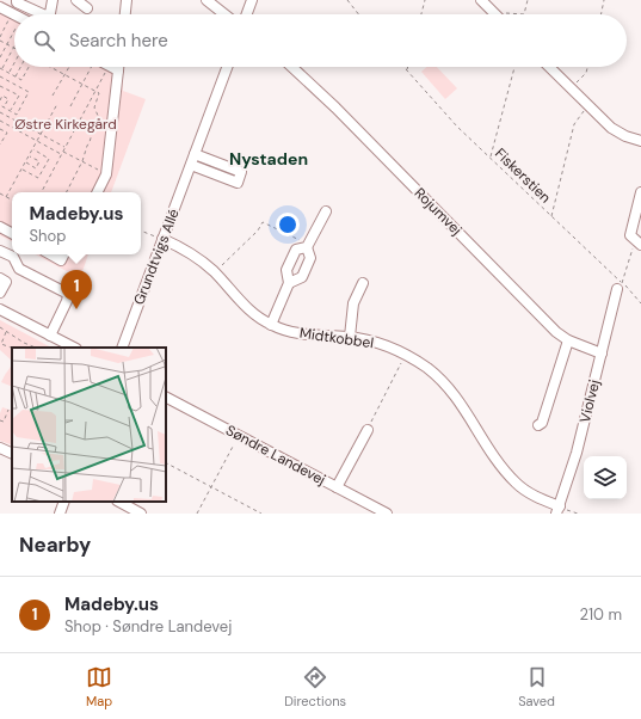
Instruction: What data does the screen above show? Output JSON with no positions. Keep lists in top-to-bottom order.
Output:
{
  "streets": {
    "street": [
      "Rojumvej",
      "Grundtvigs Allé",
      "Midtkobbel",
      "Violvej",
      "Søndre Landevej"
    ],
    "path": ["Fiskerstien"]
  },
  "crossings": [
    ["Fiskerstien", "Violvej"],
    ["Rojumvej", "Violvej"],
    ["Grundtvigs Allé", "Midtkobbel"],
    ["Midtkobbel", "Violvej"]
  ],
  "districts": ["Nystaden"],
  "parks": ["Østre Kirkegård"],
  "page": {
    "search": "Search here",
    "popup": ["Madeby.us", "Shop"],
    "pins": "1",
    "heading": "Nearby",
    "list": [
      {
        "mark": "1",
        "name": "Madeby.us",
        "note": "Shop · Søndre Landevej",
        "value": "210 m"
      }
    ],
    "nav": ["Map", "Directions", "Saved"]
  }
}
